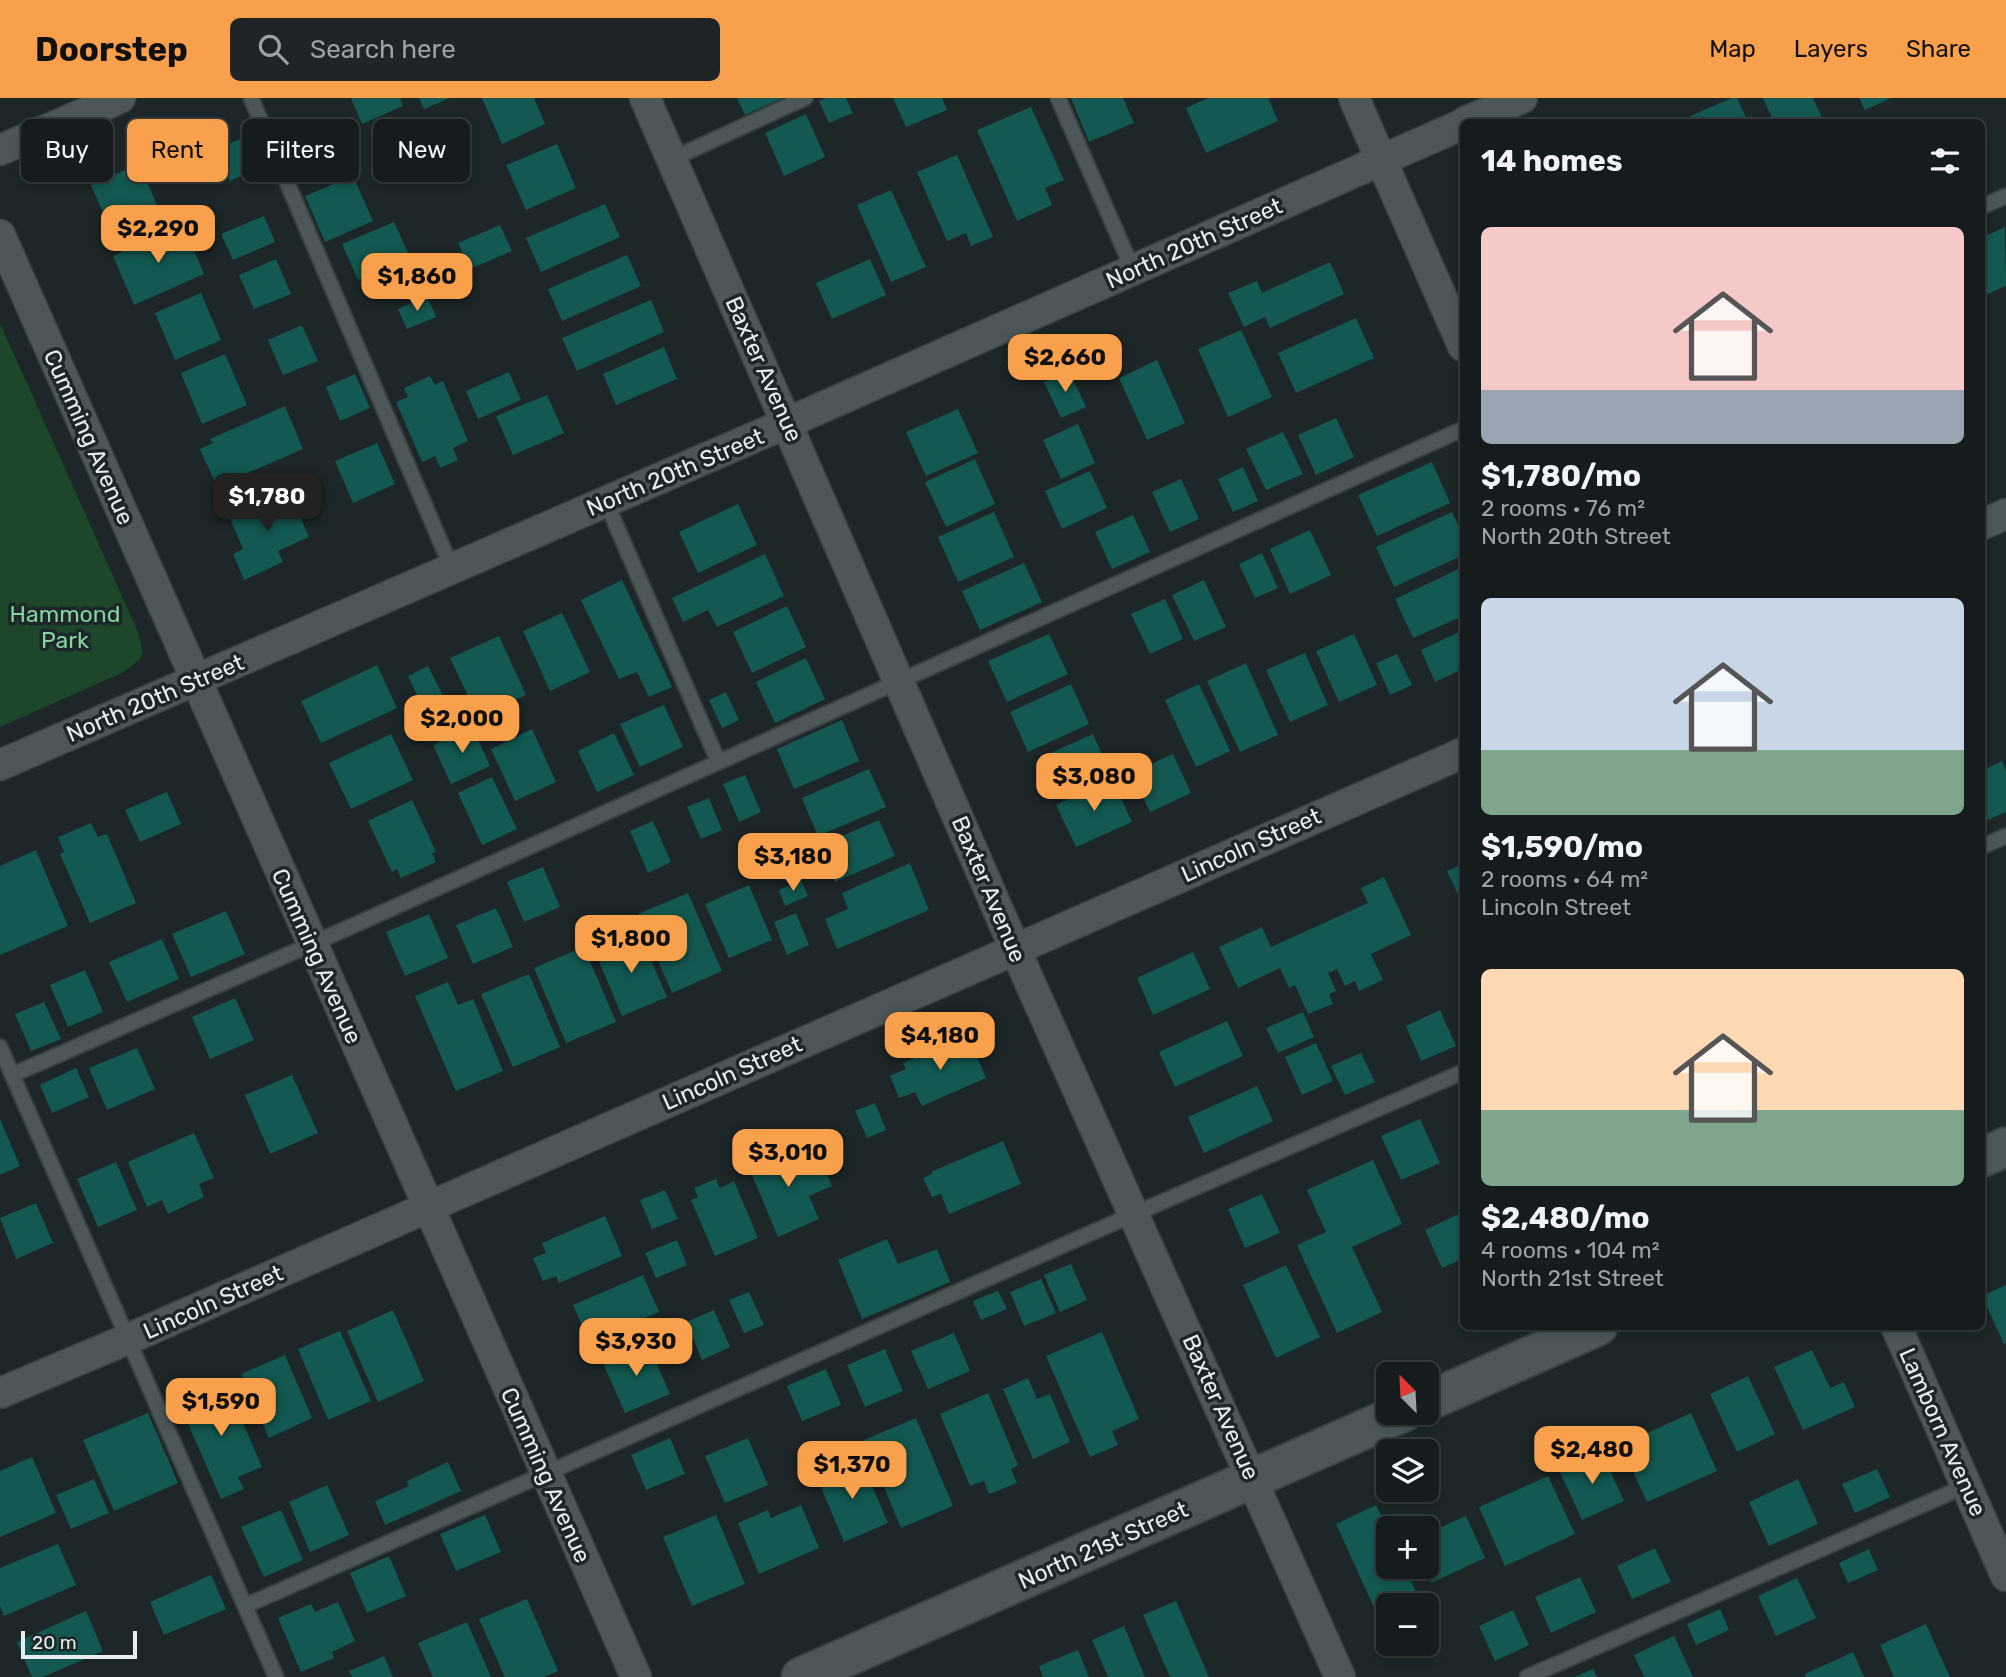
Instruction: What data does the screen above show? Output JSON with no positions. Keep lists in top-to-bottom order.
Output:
{
  "streets": {
    "street": [
      "North 20th Street",
      "Baxter Avenue",
      "Cumming Avenue",
      "Lincoln Street",
      "Lamborn Avenue",
      "North 21st Street"
    ]
  },
  "crossings": [
    ["North 20th Street", "Baxter Avenue"],
    ["North 20th Street", "Cumming Avenue"],
    ["Baxter Avenue", "Lincoln Street"],
    ["Baxter Avenue", "North 21st Street"],
    ["Cumming Avenue", "Lincoln Street"]
  ],
  "parks": ["Hammond Park"],
  "scale_bar": "20 m",
  "north": "top left",
  "page": {
    "header": "Doorstep",
    "search": "Search here",
    "nav": ["Map", "Layers", "Share"],
    "chip": [
      "Buy",
      "Rent",
      "Filters",
      "New"
    ],
    "heading": "14 homes",
    "list": [
      {
        "name": "$1,780/mo",
        "note": "2 rooms · 76 m² · North 20th Street"
      },
      {
        "name": "$1,590/mo",
        "note": "2 rooms · 64 m² · Lincoln Street"
      },
      {
        "name": "$2,480/mo",
        "note": "4 rooms · 104 m² · North 21st Street"
      }
    ],
    "price": [
      "$2,290",
      "$1,860",
      "$2,660",
      "$1,780",
      "$2,000",
      "$3,080",
      "$3,180",
      "$1,800",
      "$4,180",
      "$3,010",
      "$3,930",
      "$1,590",
      "$2,480",
      "$1,370"
    ],
    "map_buttons": ["+", "−"],
    "scale": "20 m"
  }
}
